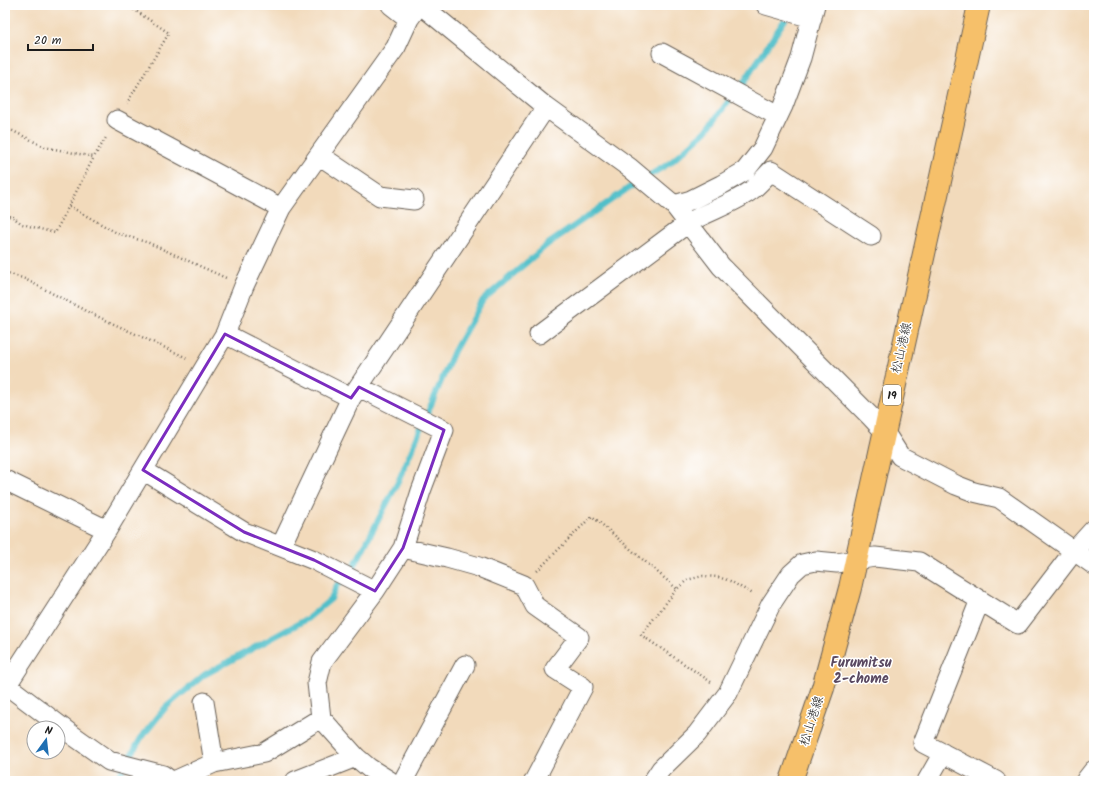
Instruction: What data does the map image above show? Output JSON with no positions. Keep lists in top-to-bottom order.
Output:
{
  "streets": {
    "main road": ["松山港線", "19"]
  },
  "districts": ["Furumitsu 2-chome"],
  "scale_bar": "20 m",
  "north": "top"
}
